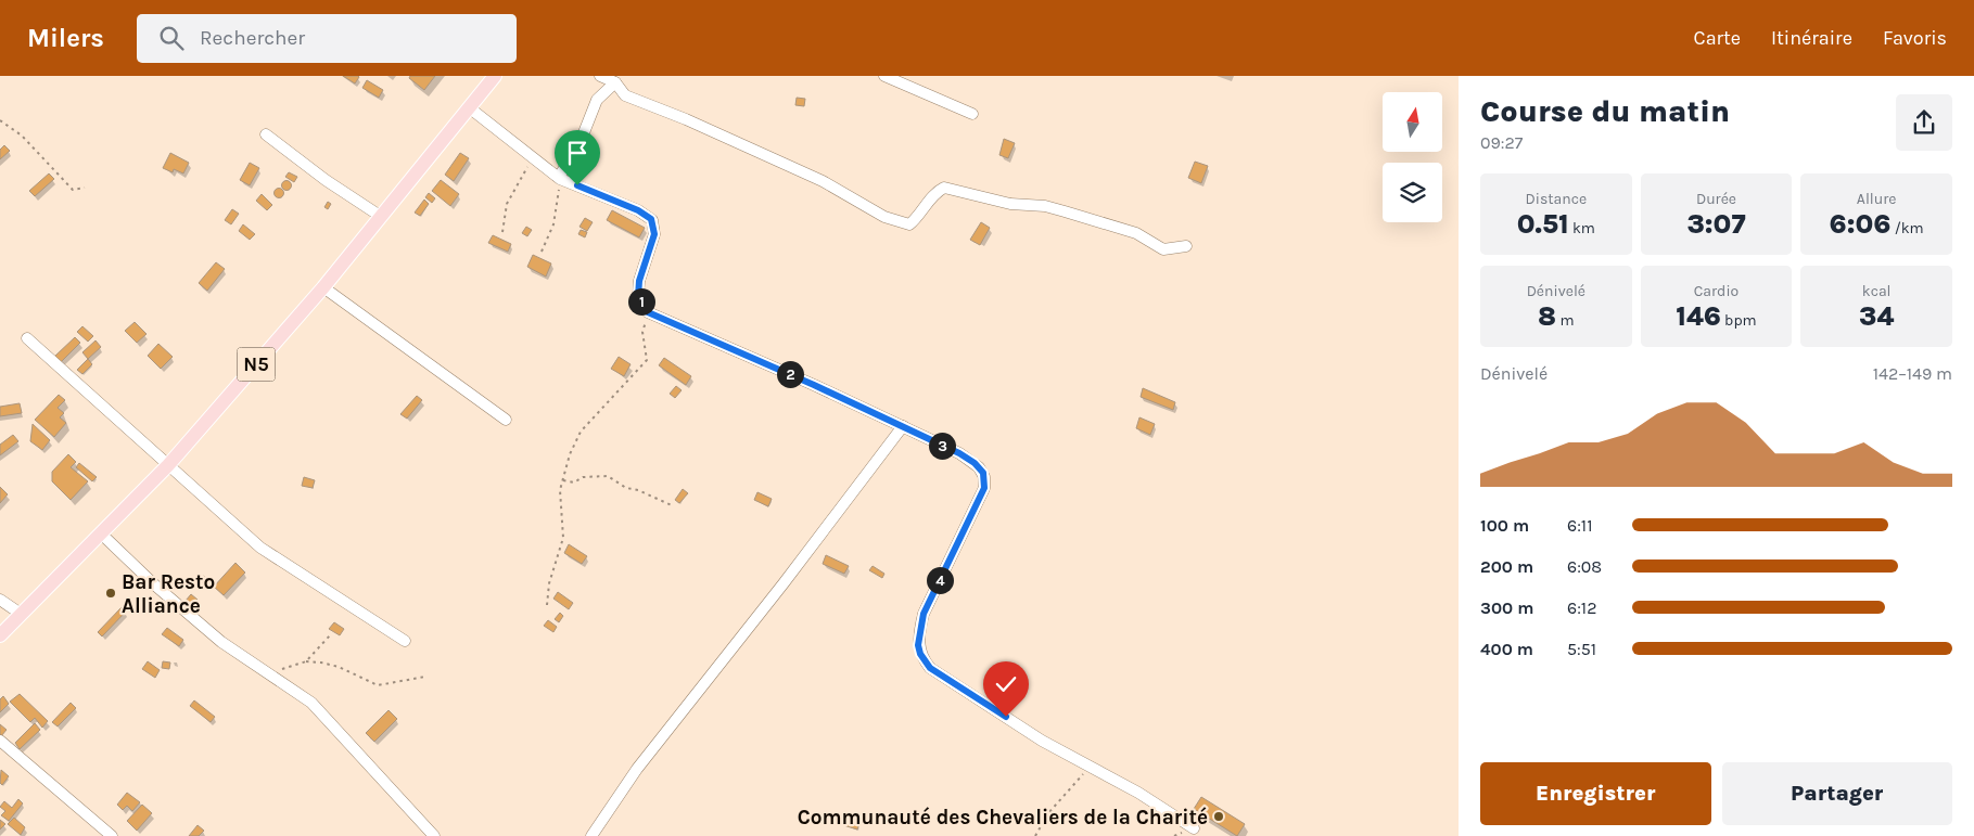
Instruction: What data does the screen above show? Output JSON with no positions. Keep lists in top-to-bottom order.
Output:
{
  "streets": {
    "main road": ["N5"]
  },
  "places": ["Bar Resto Alliance", "Communauté des Chevaliers de la Charité"],
  "north": "top",
  "page": {
    "header": "Milers",
    "search": "Rechercher",
    "nav": ["Carte", "Itinéraire", "Favoris"],
    "heading": ["Course du matin", "09:27"],
    "stats": [
      ["Distance", "0.51 km"],
      ["Durée", "3:07"],
      ["Allure", "6:06 /km"],
      ["Dénivelé", "8 m"],
      ["Cardio", "146 bpm"],
      ["kcal", "34"]
    ],
    "pins": [
      "1",
      "2",
      "3",
      "4"
    ],
    "chart": ["Dénivelé", "142–149 m"],
    "list": [
      {
        "name": "100 m",
        "note": "6:11"
      },
      {
        "name": "200 m",
        "note": "6:08"
      },
      {
        "name": "300 m",
        "note": "6:12"
      },
      {
        "name": "400 m",
        "note": "5:51"
      }
    ],
    "buttons": ["Enregistrer", "Partager"]
  }
}
